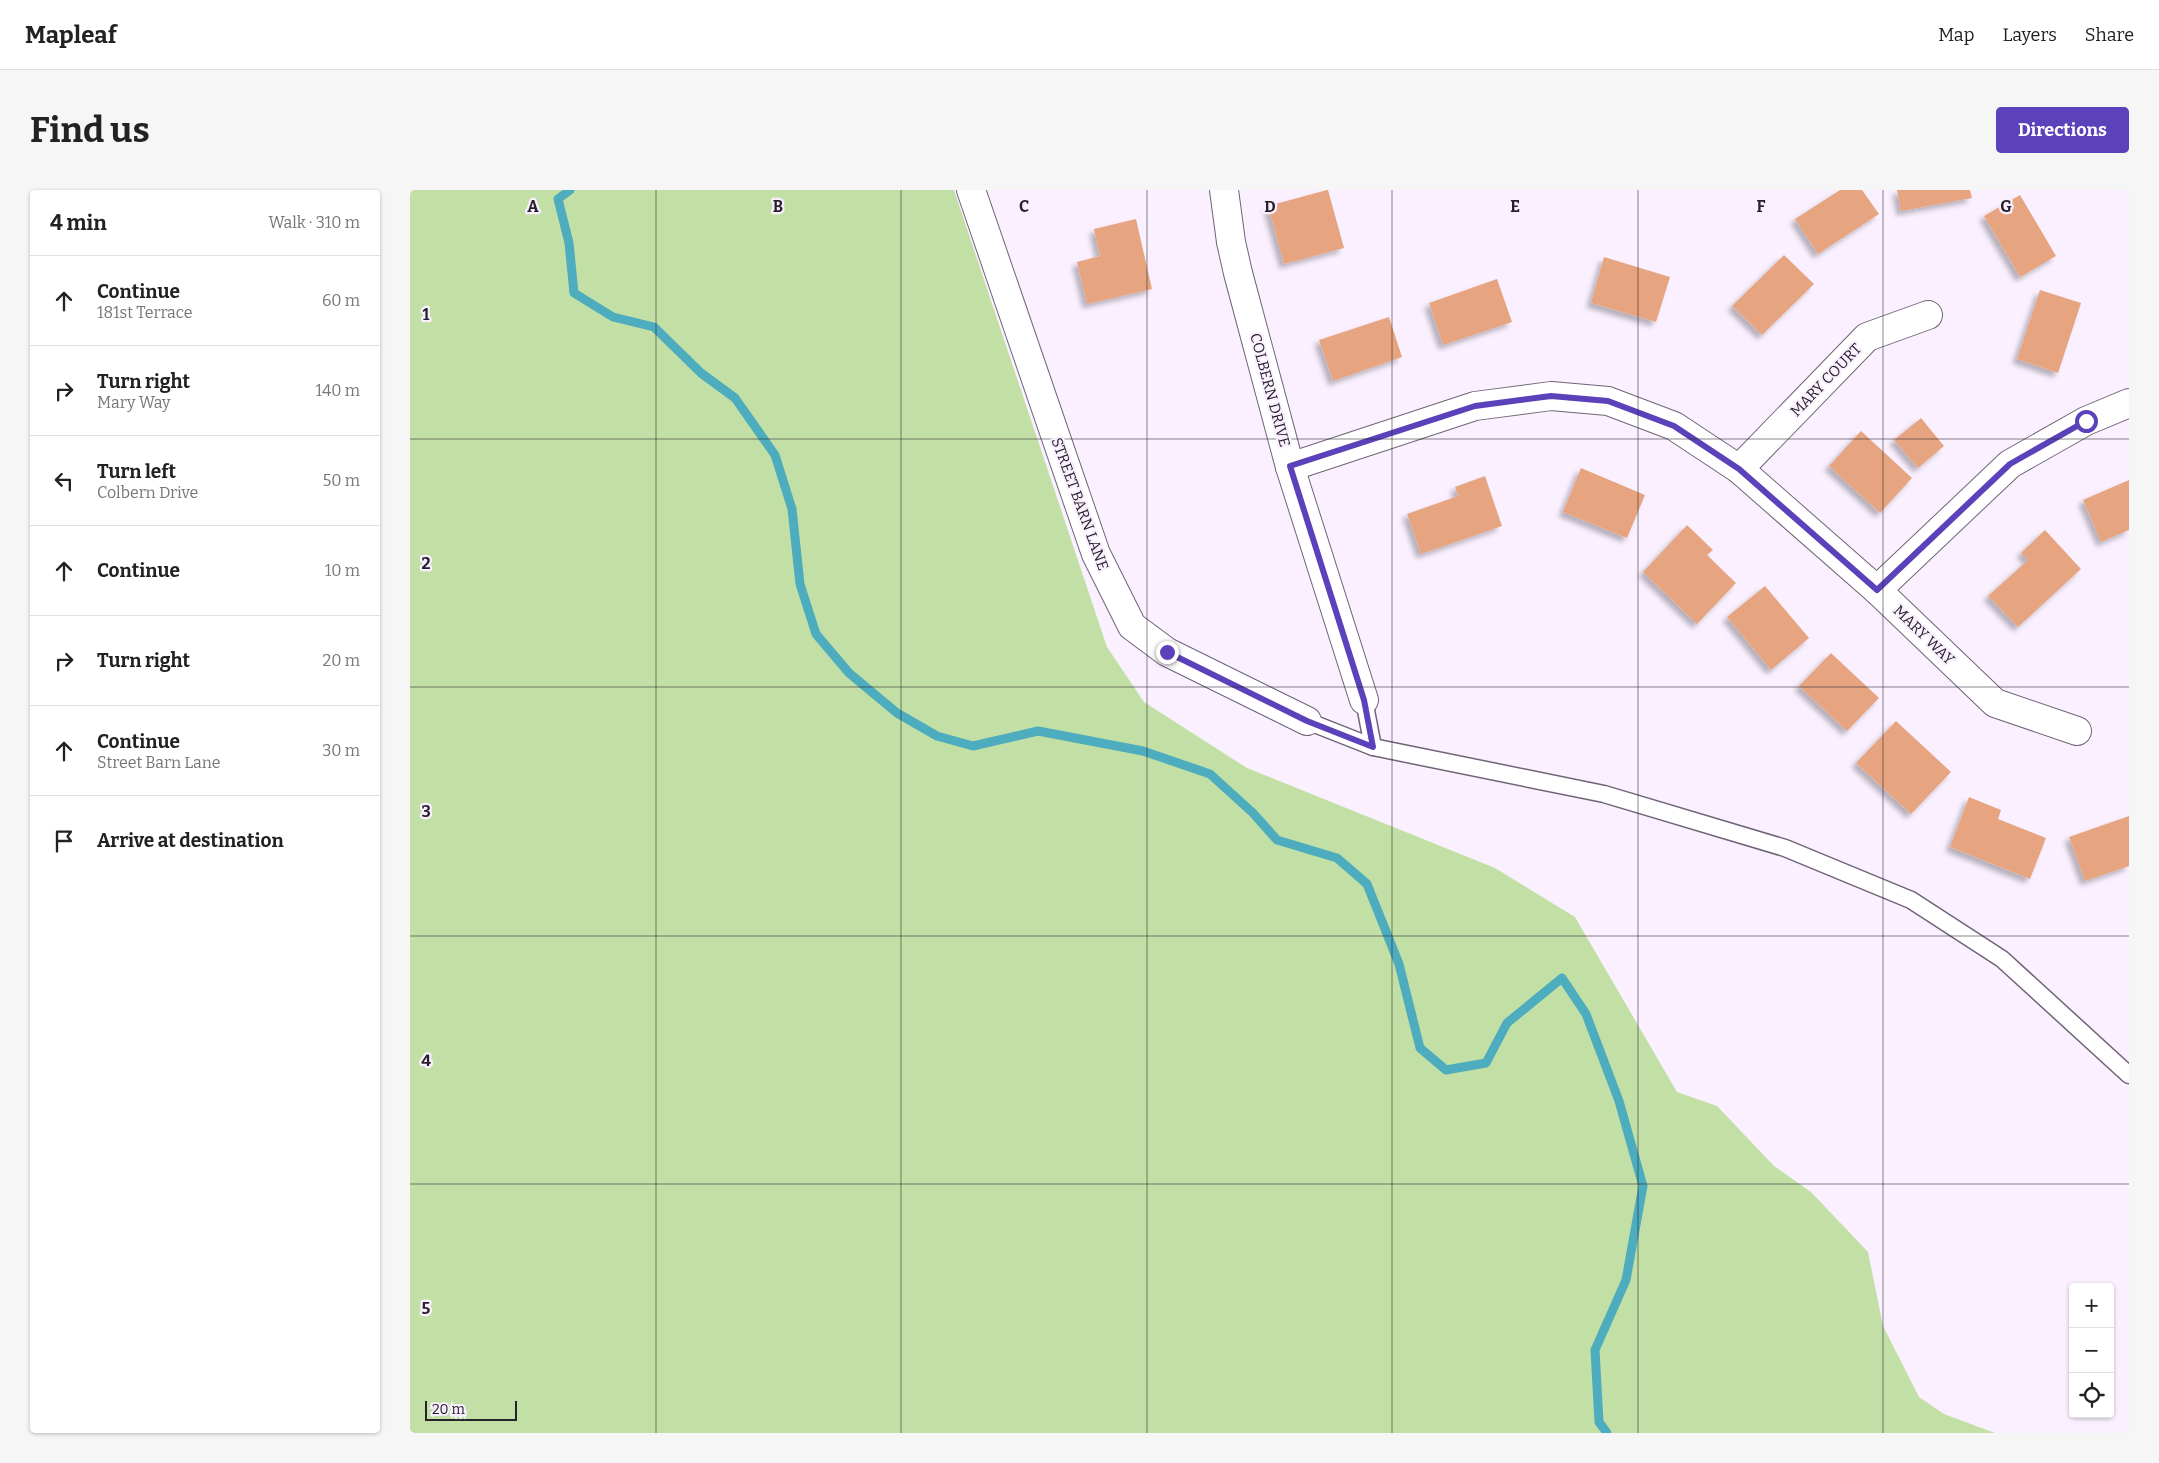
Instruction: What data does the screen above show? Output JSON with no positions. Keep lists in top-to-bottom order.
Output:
{
  "streets": {
    "street": [
      "MARY COURT",
      "COLBERN DRIVE",
      "STREET BARN LANE",
      "MARY WAY"
    ]
  },
  "crossings": [
    ["MARY COURT", "MARY WAY"],
    ["COLBERN DRIVE", "MARY WAY"]
  ],
  "scale_bar": "20 m",
  "page": {
    "header": "Mapleaf",
    "nav": ["Map", "Layers", "Share"],
    "buttons": "Directions",
    "title": "Find us",
    "heading": ["4 min", "Walk · 310 m"],
    "list": [
      ["Continue", "181st Terrace", "60 m"],
      ["Turn right", "Mary Way", "140 m"],
      ["Turn left", "Colbern Drive", "50 m"],
      ["Continue", "10 m"],
      ["Turn right", "20 m"],
      ["Continue", "Street Barn Lane", "30 m"],
      "Arrive at destination"
    ],
    "map_buttons": ["+", "−"],
    "scale": "20 m"
  },
  "grid": {
    "columns": [
      "A",
      "B",
      "C",
      "D",
      "E",
      "F",
      "G"
    ],
    "rows": [
      "1",
      "2",
      "3",
      "4",
      "5"
    ]
  }
}
